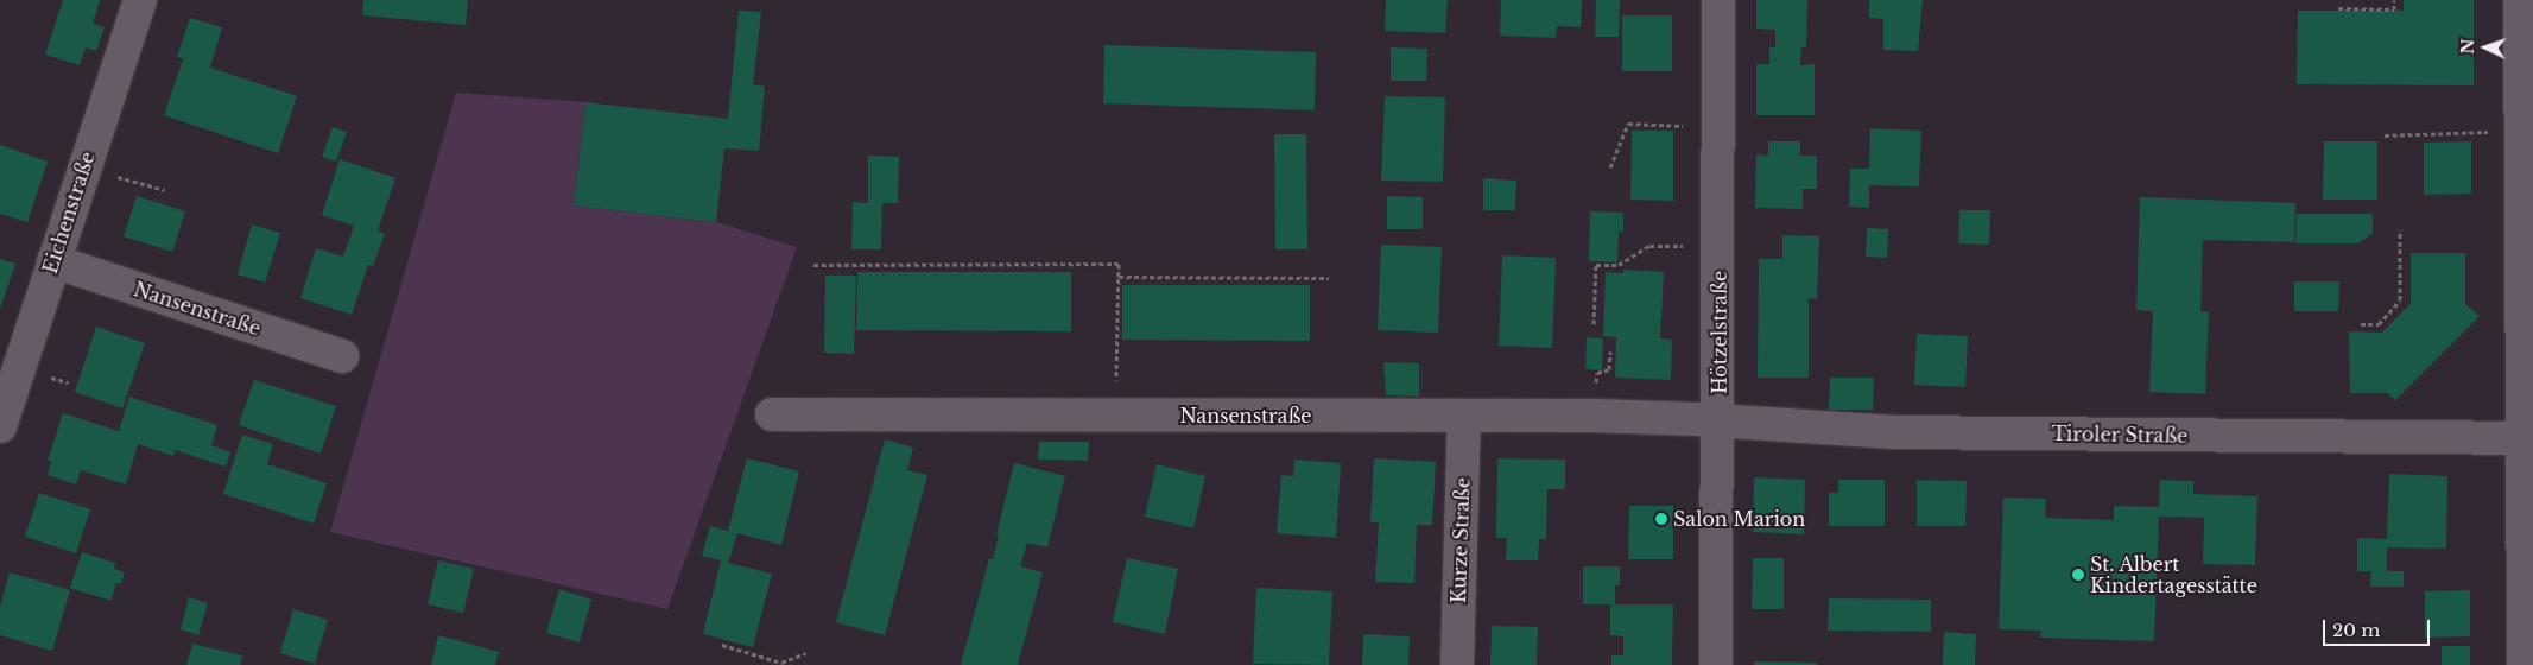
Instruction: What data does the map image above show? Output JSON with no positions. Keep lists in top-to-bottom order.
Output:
{
  "streets": {
    "street": [
      "Eichenstraße",
      "Nansenstraße",
      "Hötzelstraße",
      "Tiroler Straße",
      "Kurze Straße"
    ]
  },
  "crossings": [
    ["Eichenstraße", "Nansenstraße"],
    ["Nansenstraße", "Hötzelstraße"],
    ["Nansenstraße", "Tiroler Straße"],
    ["Nansenstraße", "Kurze Straße"],
    ["Hötzelstraße", "Tiroler Straße"]
  ],
  "places": ["Salon Marion", "St. Albert Kindertagesstätte"],
  "scale_bar": "20 m",
  "north": "left"
}
